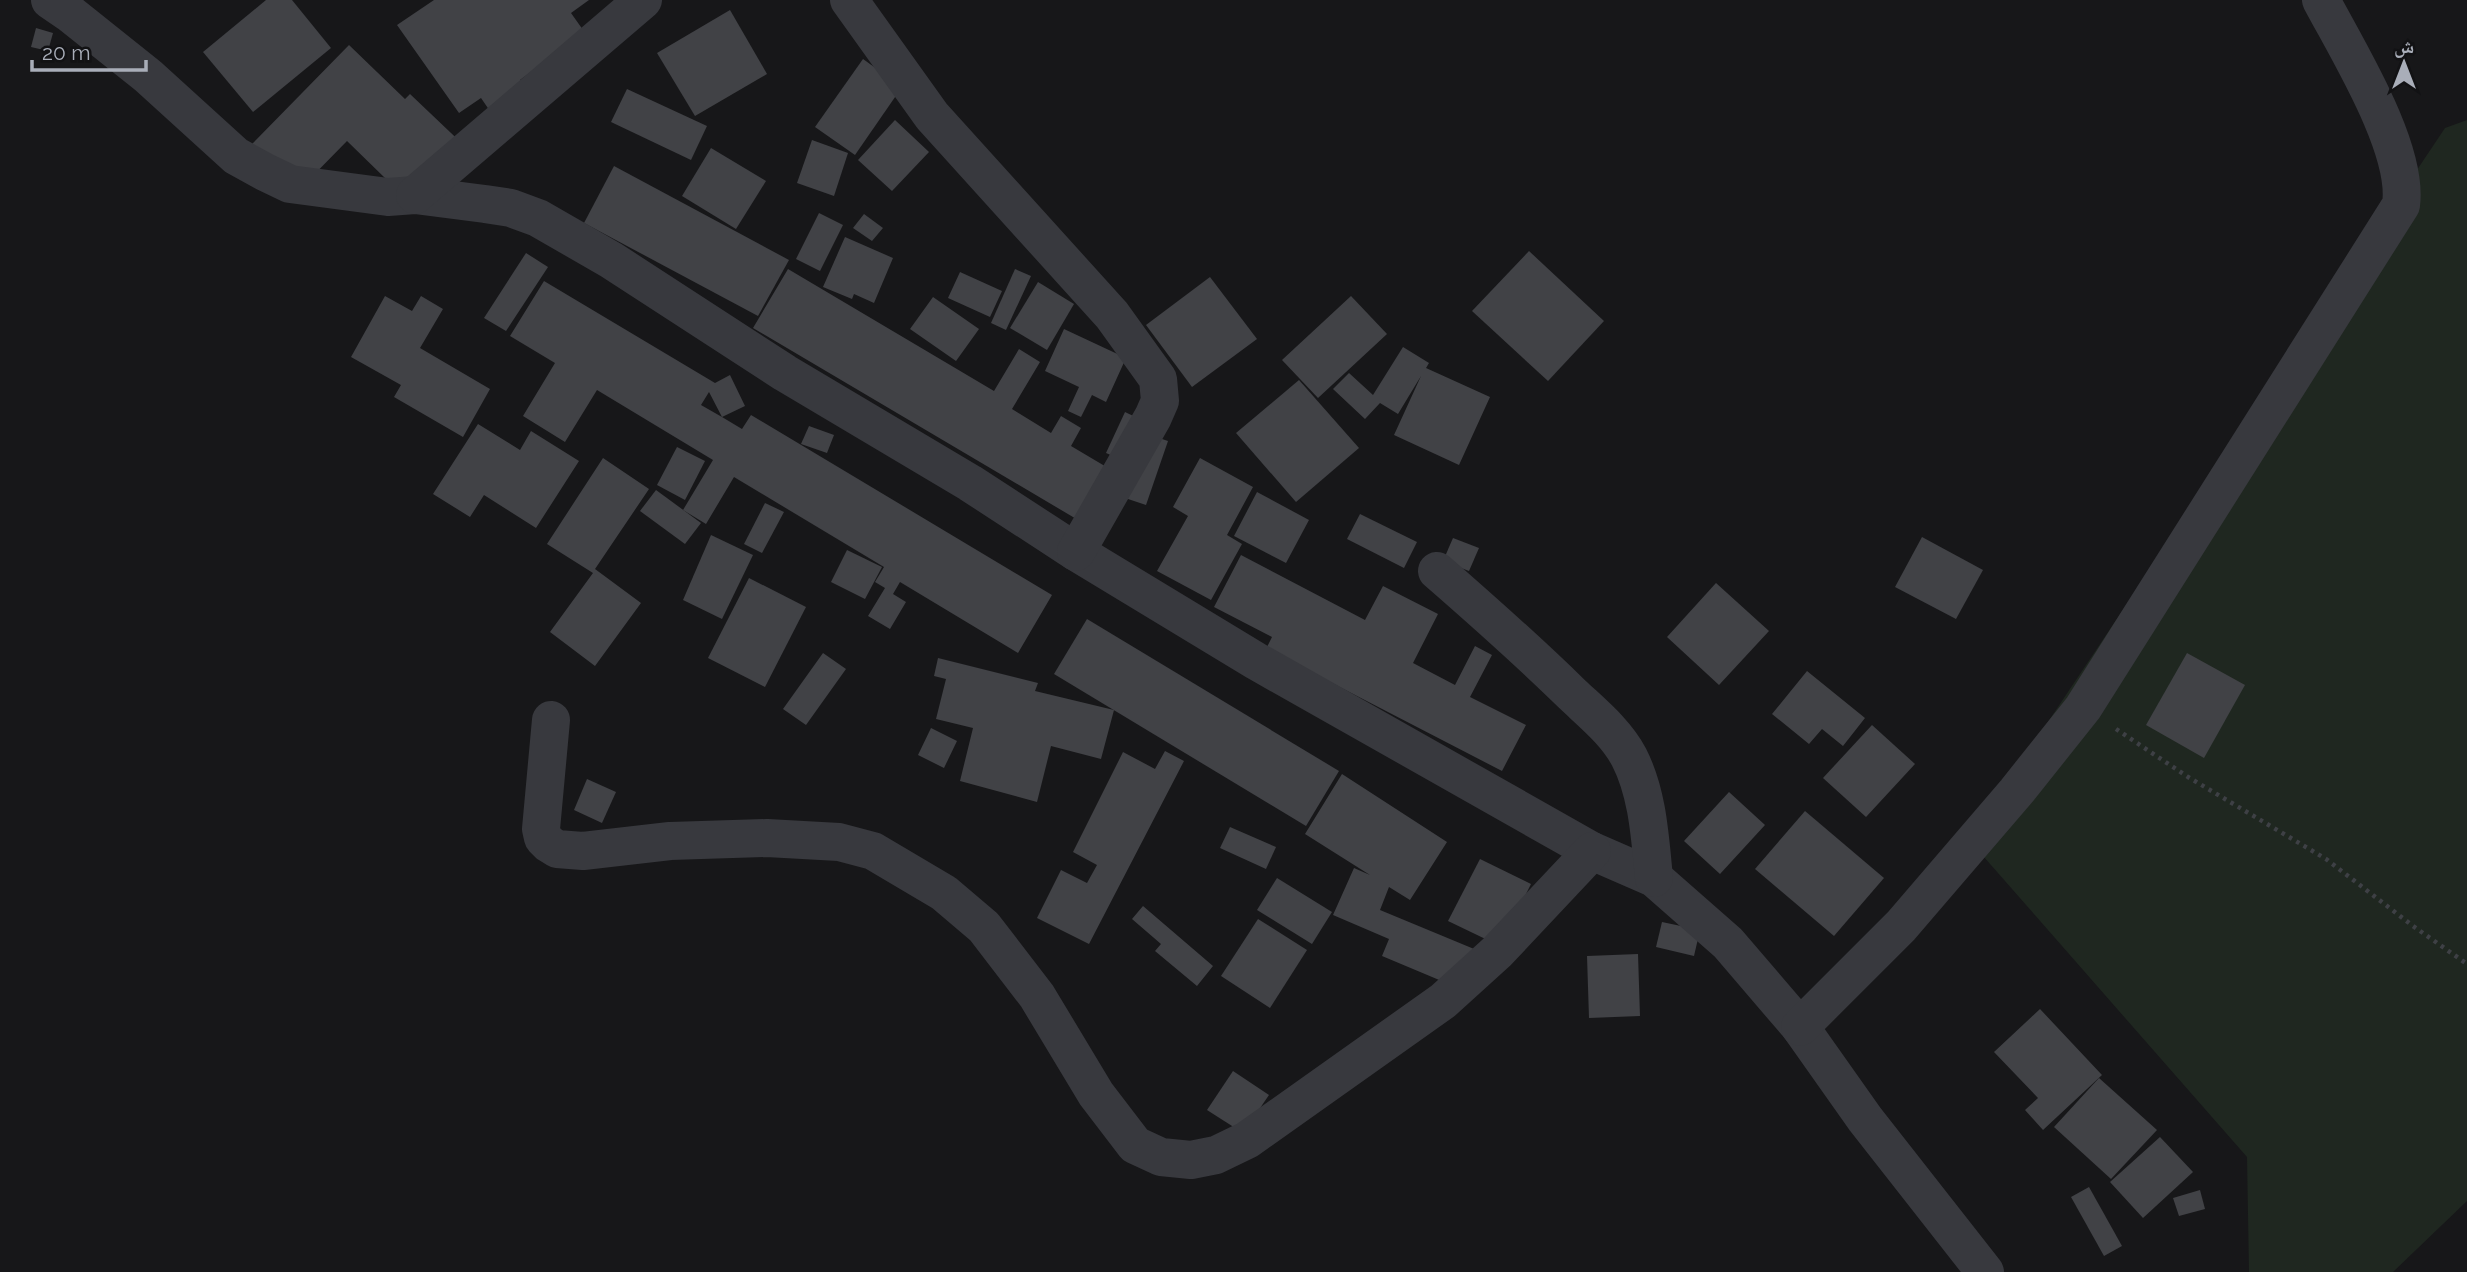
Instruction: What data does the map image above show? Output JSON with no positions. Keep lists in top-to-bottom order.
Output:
{
  "scale_bar": "20 m",
  "north": "top"
}
